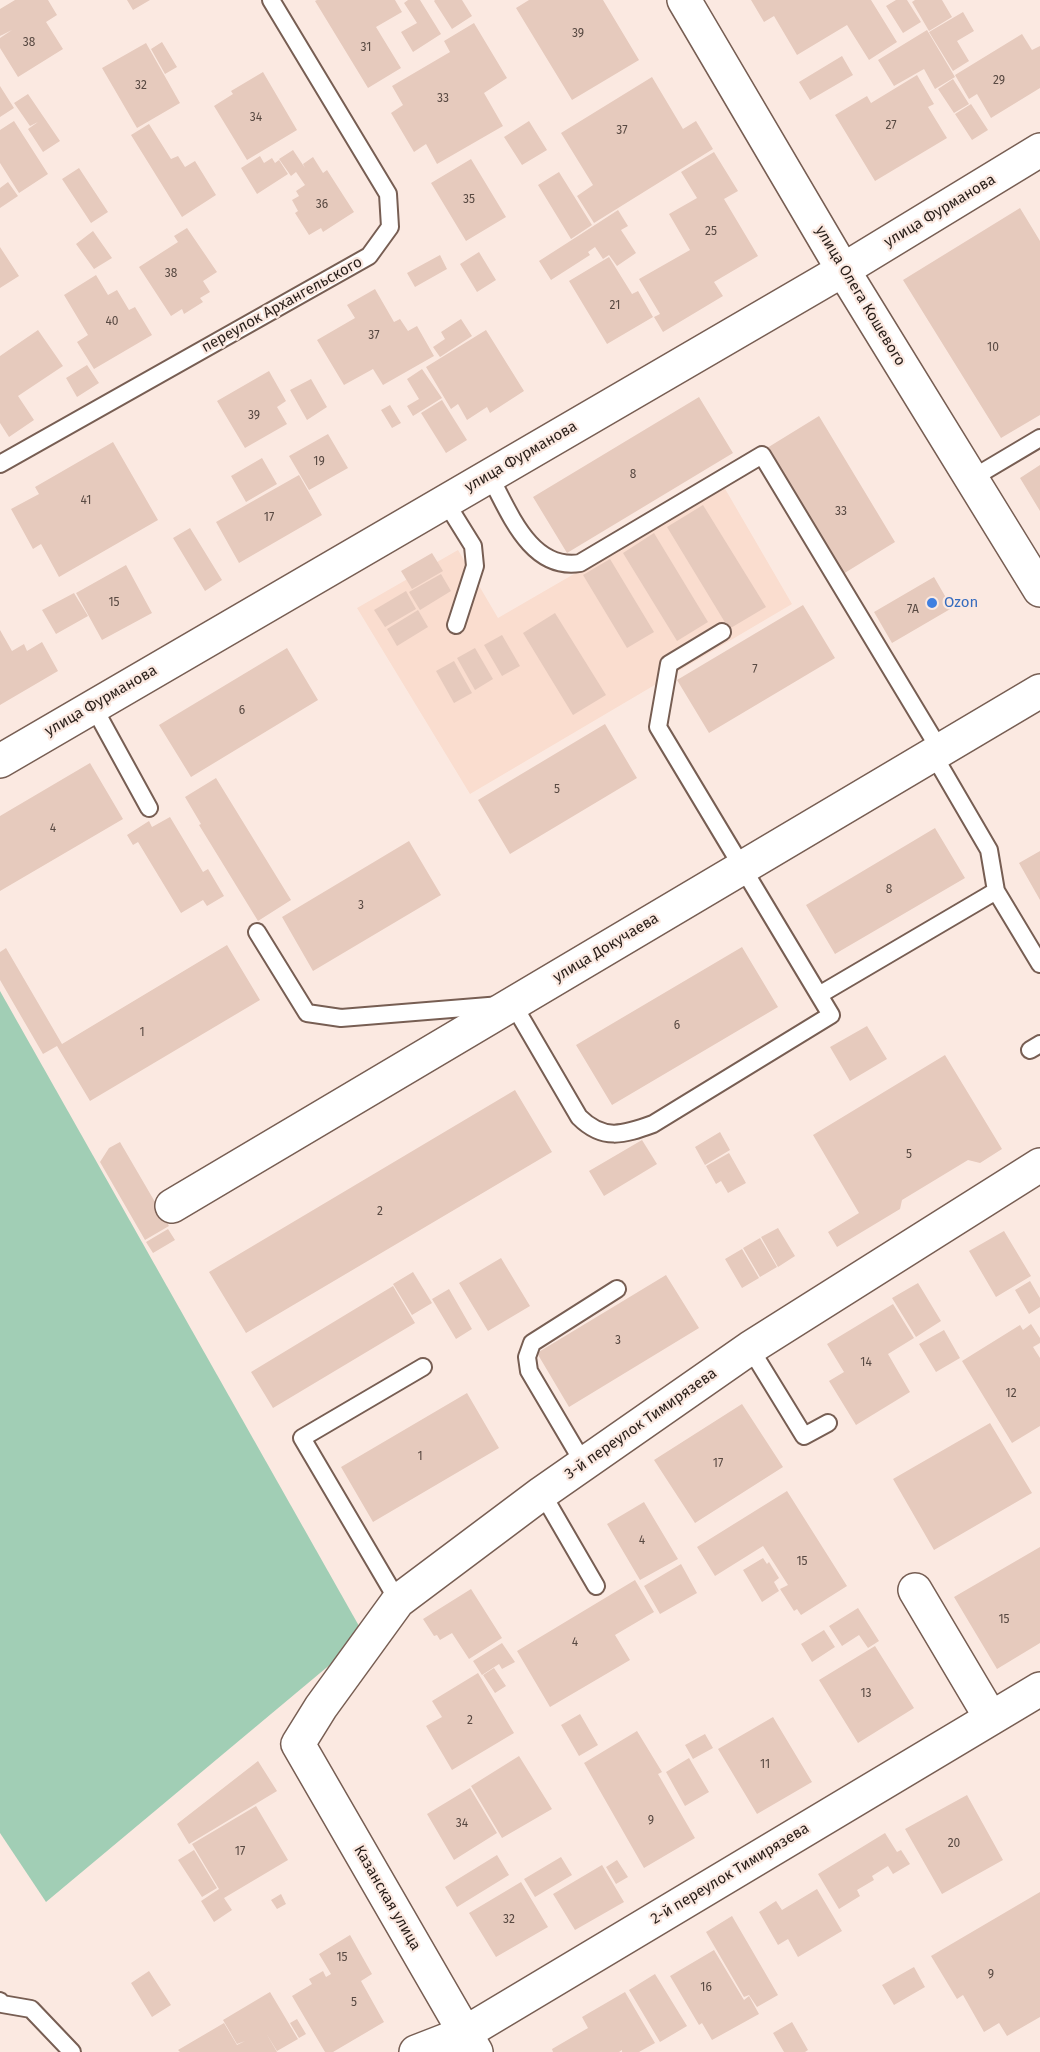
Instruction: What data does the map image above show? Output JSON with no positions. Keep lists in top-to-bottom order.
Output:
{
  "streets": {
    "street": [
      "улица Фурманова",
      "улица Олега Кошевого",
      "улица Докучаева",
      "3-й переулок Тимирязева",
      "2-й переулок Тимирязева",
      "Казанская улица"
    ],
    "lane": ["переулок Архангельского"]
  },
  "crossings": [
    ["улица Фурманова", "улица Олега Кошевого"],
    ["3-й переулок Тимирязева", "Казанская улица"],
    ["2-й переулок Тимирязева", "Казанская улица"]
  ],
  "places": ["Ozon"],
  "house_numbers": [
    "39",
    "38",
    "31",
    "29",
    "32",
    "33",
    "34",
    "27",
    "37",
    "35",
    "36",
    "25",
    "38",
    "21",
    "40",
    "37",
    "10",
    "39",
    "19",
    "8",
    "41",
    "33",
    "17",
    "15",
    "7А",
    "7",
    "6",
    "5",
    "4",
    "8",
    "3",
    "6",
    "1",
    "5",
    "2",
    "3",
    "14",
    "12",
    "1",
    "17",
    "4",
    "15",
    "15",
    "4",
    "13",
    "2",
    "11",
    "9",
    "34",
    "20",
    "17",
    "32",
    "15",
    "9",
    "16",
    "5"
  ]
}
